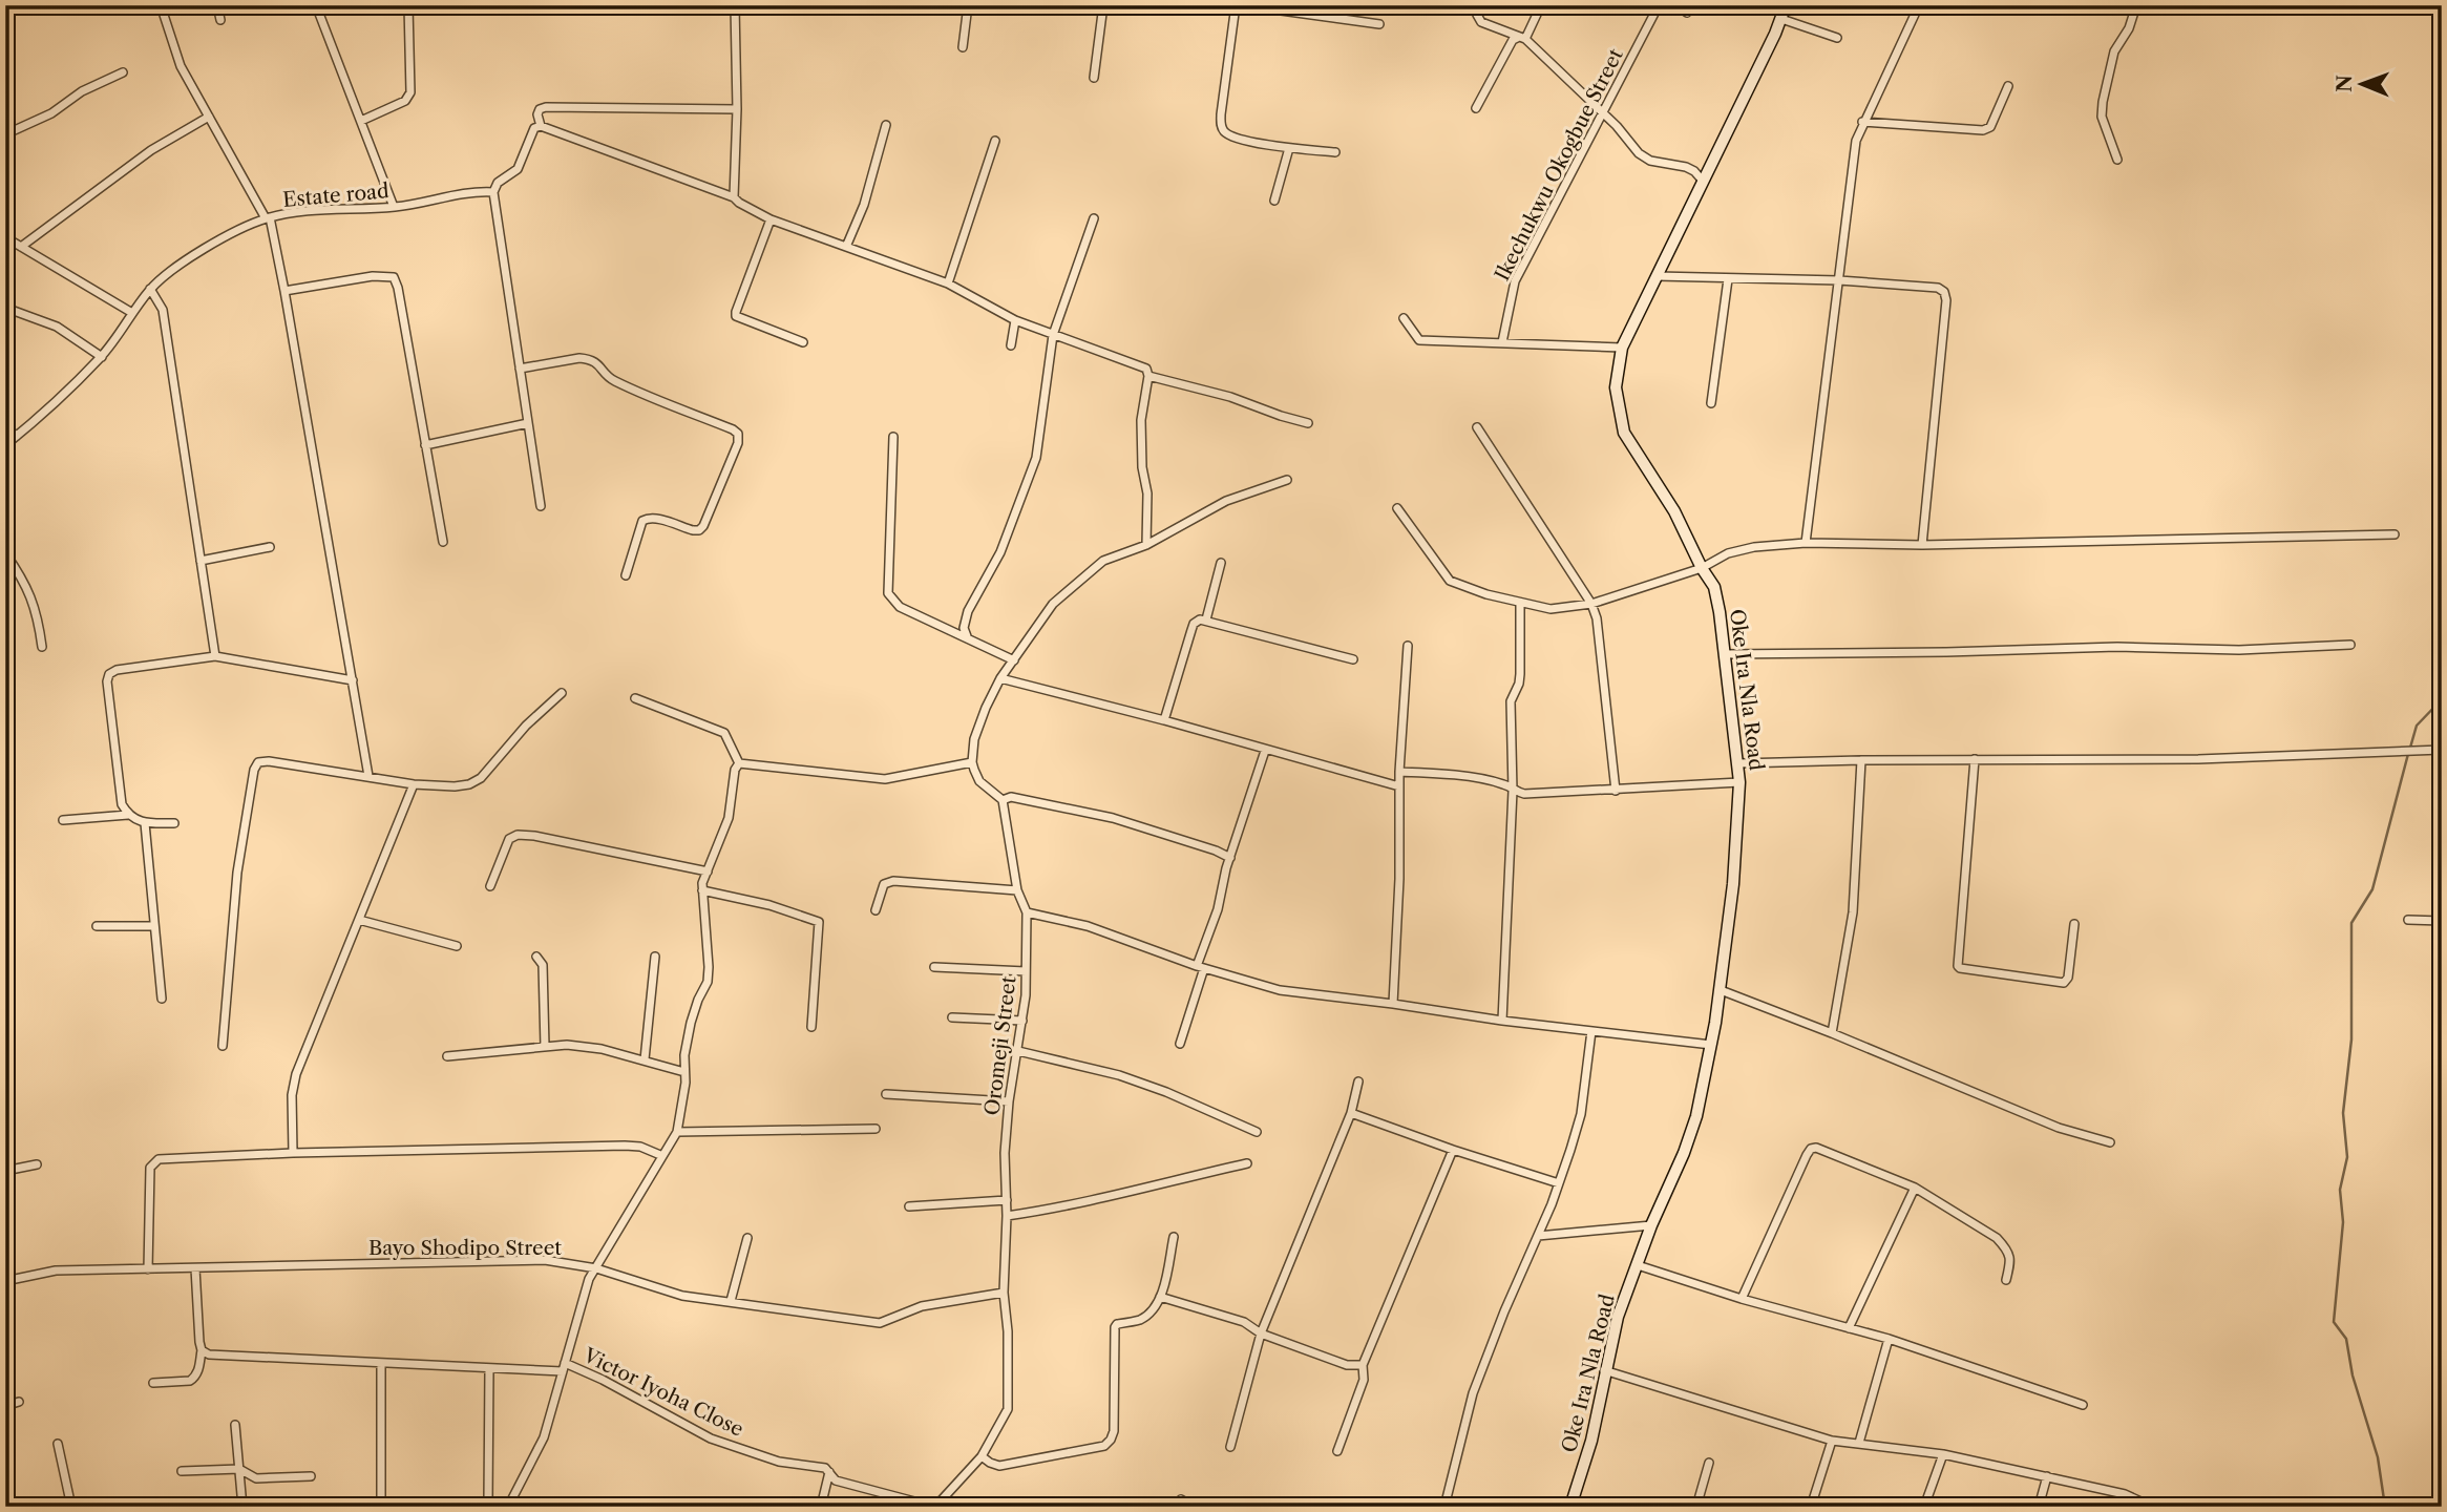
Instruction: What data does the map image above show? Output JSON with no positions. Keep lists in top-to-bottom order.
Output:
{
  "streets": {
    "street": [
      "Ikechukwu Okogbue Street",
      "Estate road",
      "Oke Ira Nla Road",
      "Oromeji Street",
      "Bayo Shodipo Street",
      "Victor Iyoha Close"
    ]
  },
  "crossings": [
    ["Oromeji Street", "Bayo Shodipo Street"]
  ],
  "north": "left"
}
